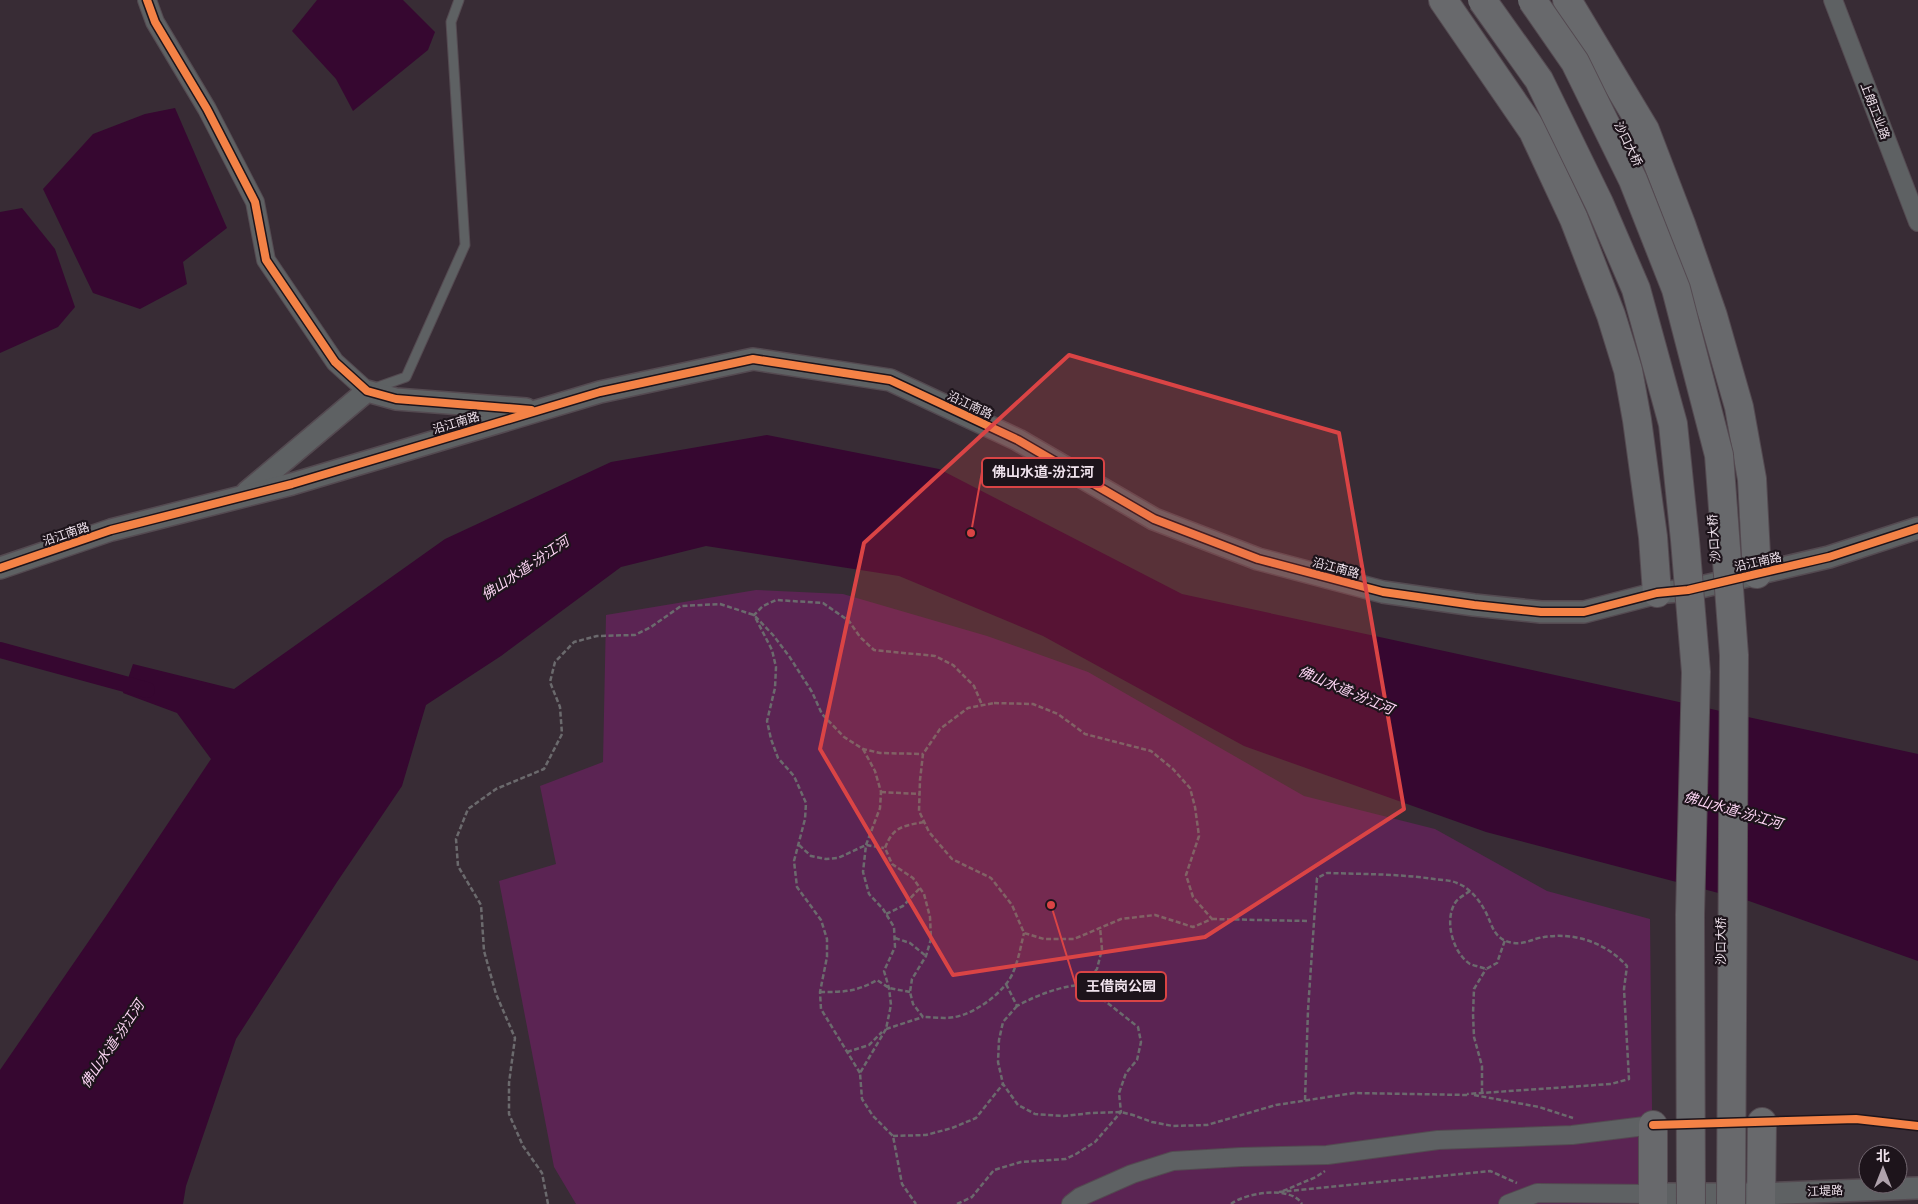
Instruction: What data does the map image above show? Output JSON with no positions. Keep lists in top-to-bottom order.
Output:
{
  "streets": {
    "main road": ["沙口大桥"],
    "street": ["上朗工业路", "沿江南路", "江堤路"]
  },
  "water": ["佛山水道-汾江河"],
  "places": ["佛山水道-汾江河", "王借岗公园"],
  "north": "top"
}
